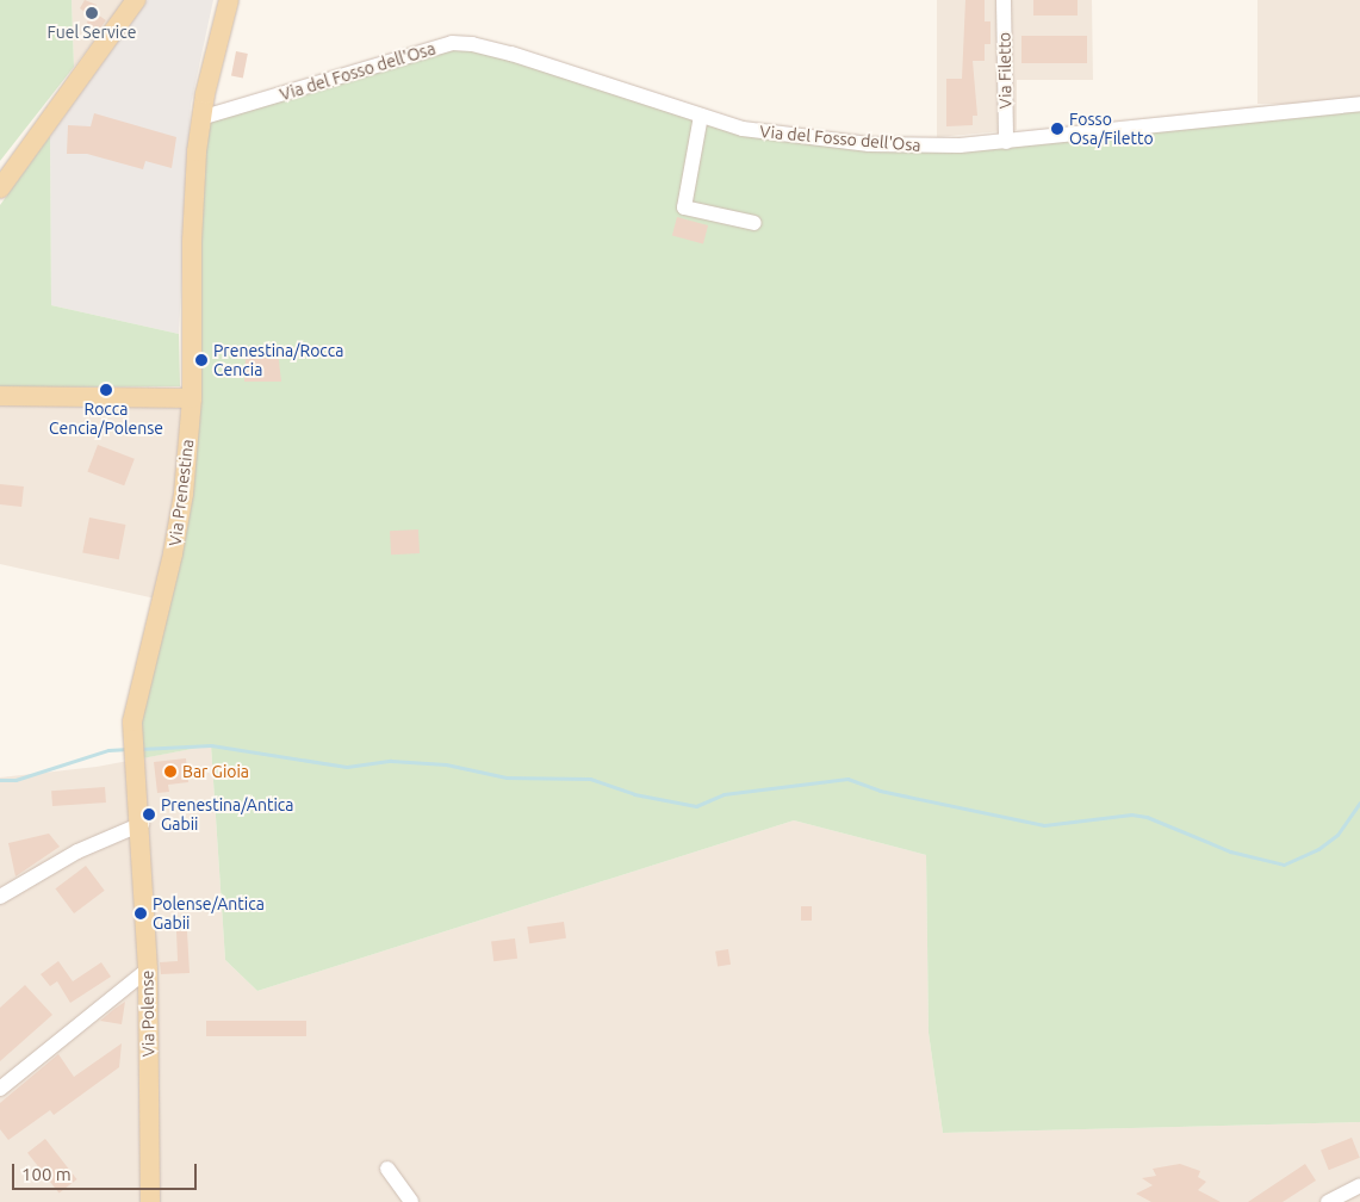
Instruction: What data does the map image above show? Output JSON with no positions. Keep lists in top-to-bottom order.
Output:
{
  "streets": {
    "main road": ["Via Prenestina", "Via Polense"],
    "street": ["Via Filetto", "Via del Fosso dell'Osa"]
  },
  "crossings": [
    ["Via Filetto", "Via del Fosso dell'Osa"],
    ["Via del Fosso dell'Osa", "Via Prenestina"],
    ["Via Prenestina", "Via Polense"]
  ],
  "places": [
    "Fuel Service",
    "Fosso Osa/Filetto",
    "Prenestina/Rocca Cencia",
    "Rocca Cencia/Polense",
    "Bar Gioia",
    "Prenestina/Antica Gabii",
    "Polense/Antica Gabii"
  ],
  "scale_bar": "100 m"
}
